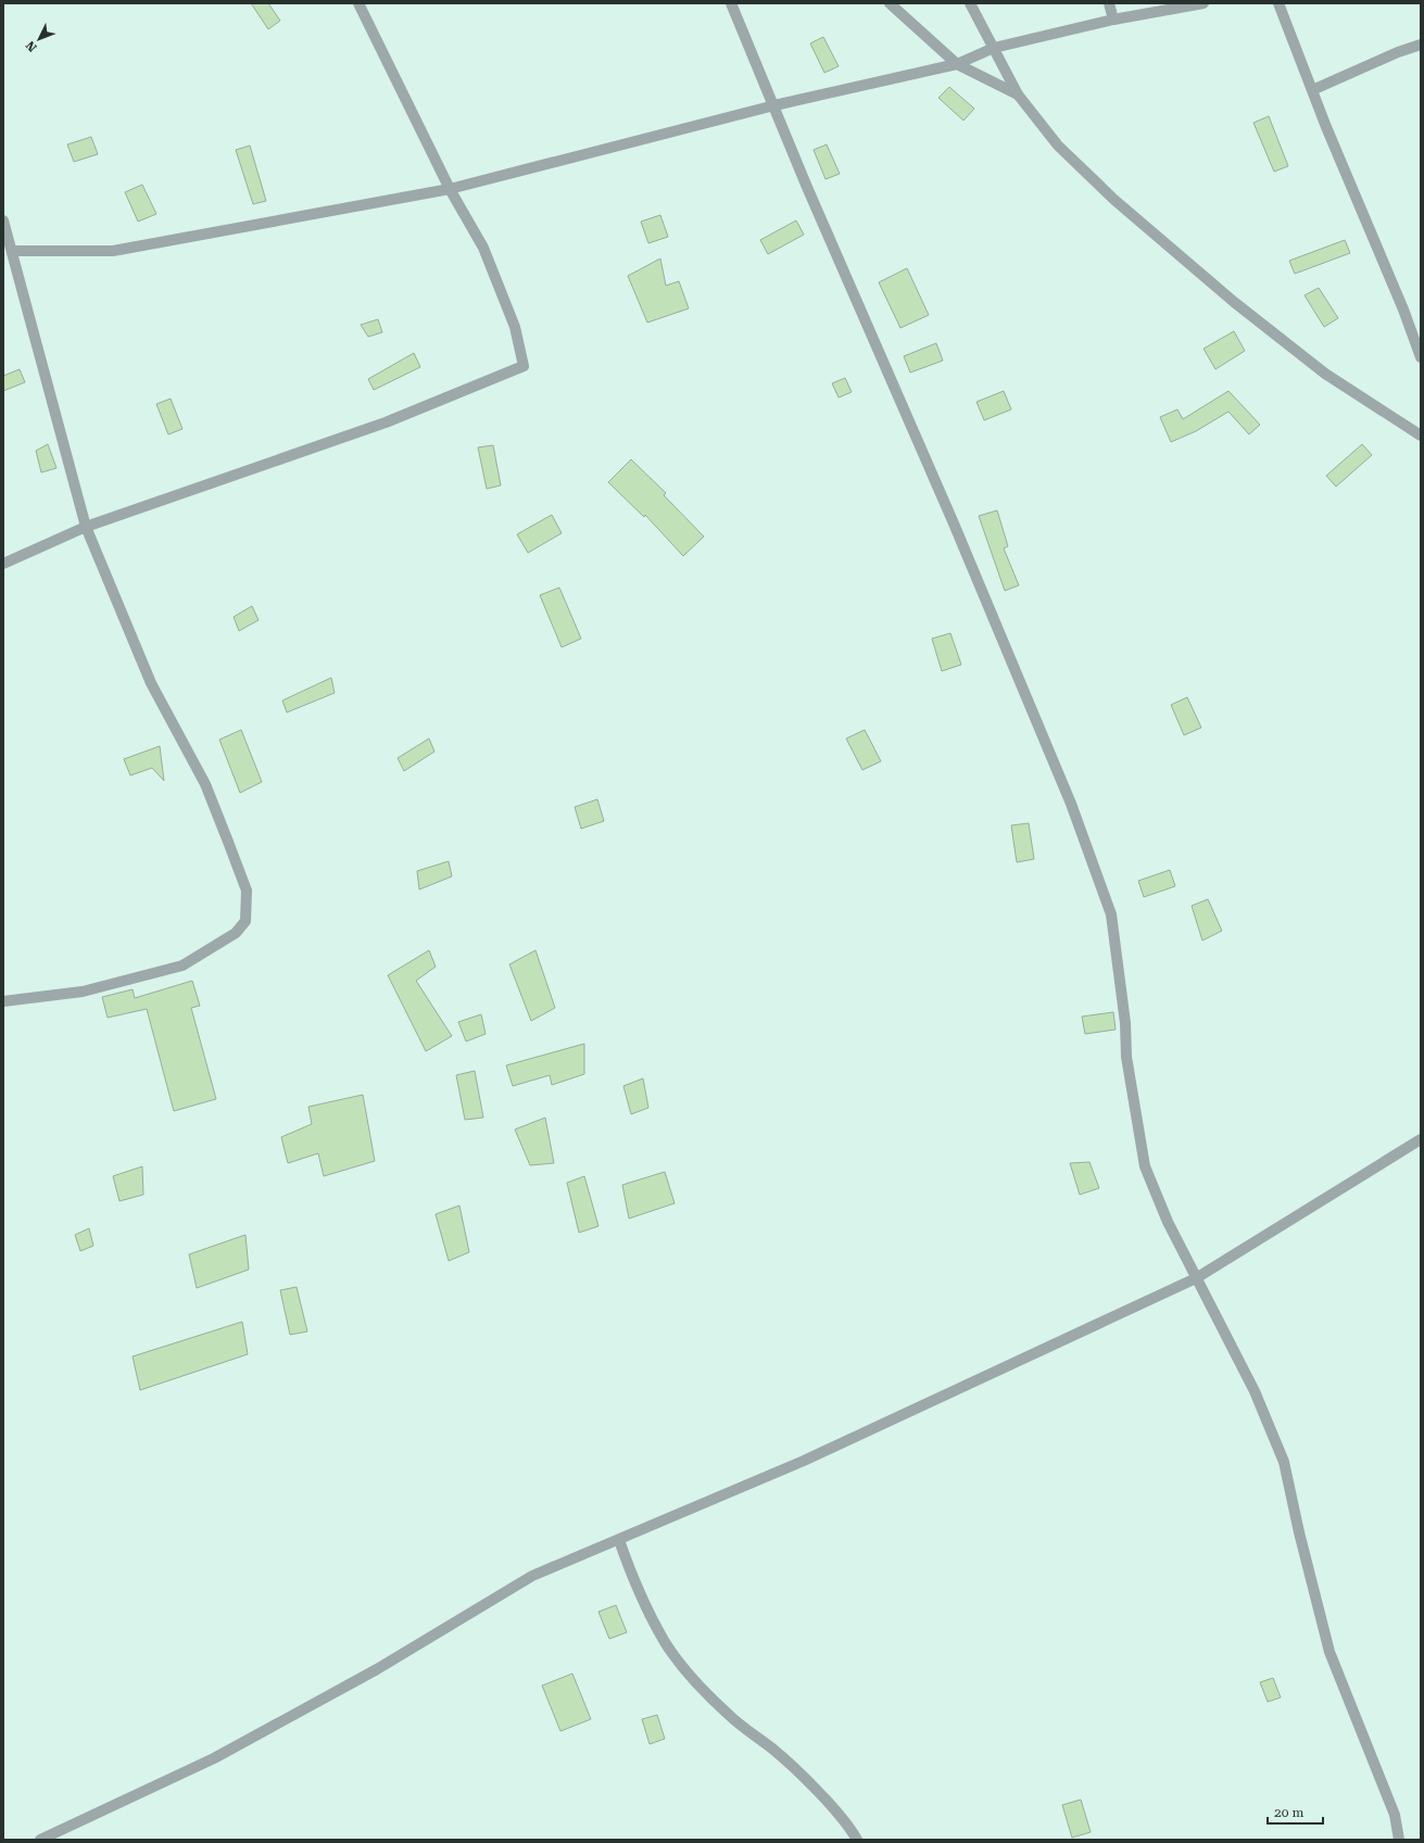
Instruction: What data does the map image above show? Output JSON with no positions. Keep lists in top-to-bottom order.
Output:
{
  "scale_bar": "20 m",
  "north": "bottom left"
}
